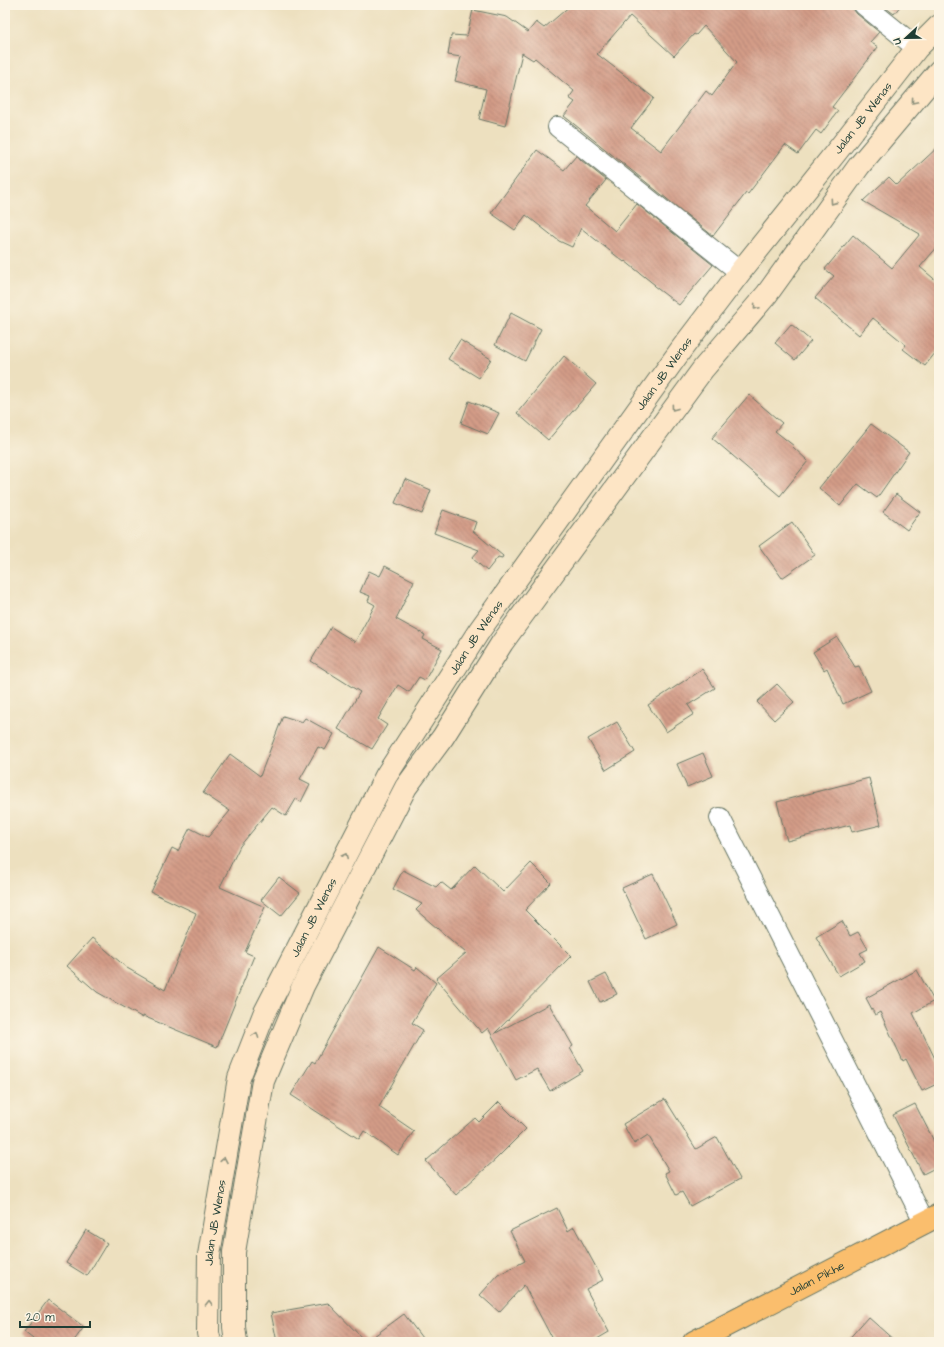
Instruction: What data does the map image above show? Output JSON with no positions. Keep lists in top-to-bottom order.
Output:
{
  "streets": {
    "highway": ["Jalan Pikhe"],
    "main road": ["Jalan JB Wenas"]
  },
  "scale_bar": "20 m",
  "north": "left"
}
